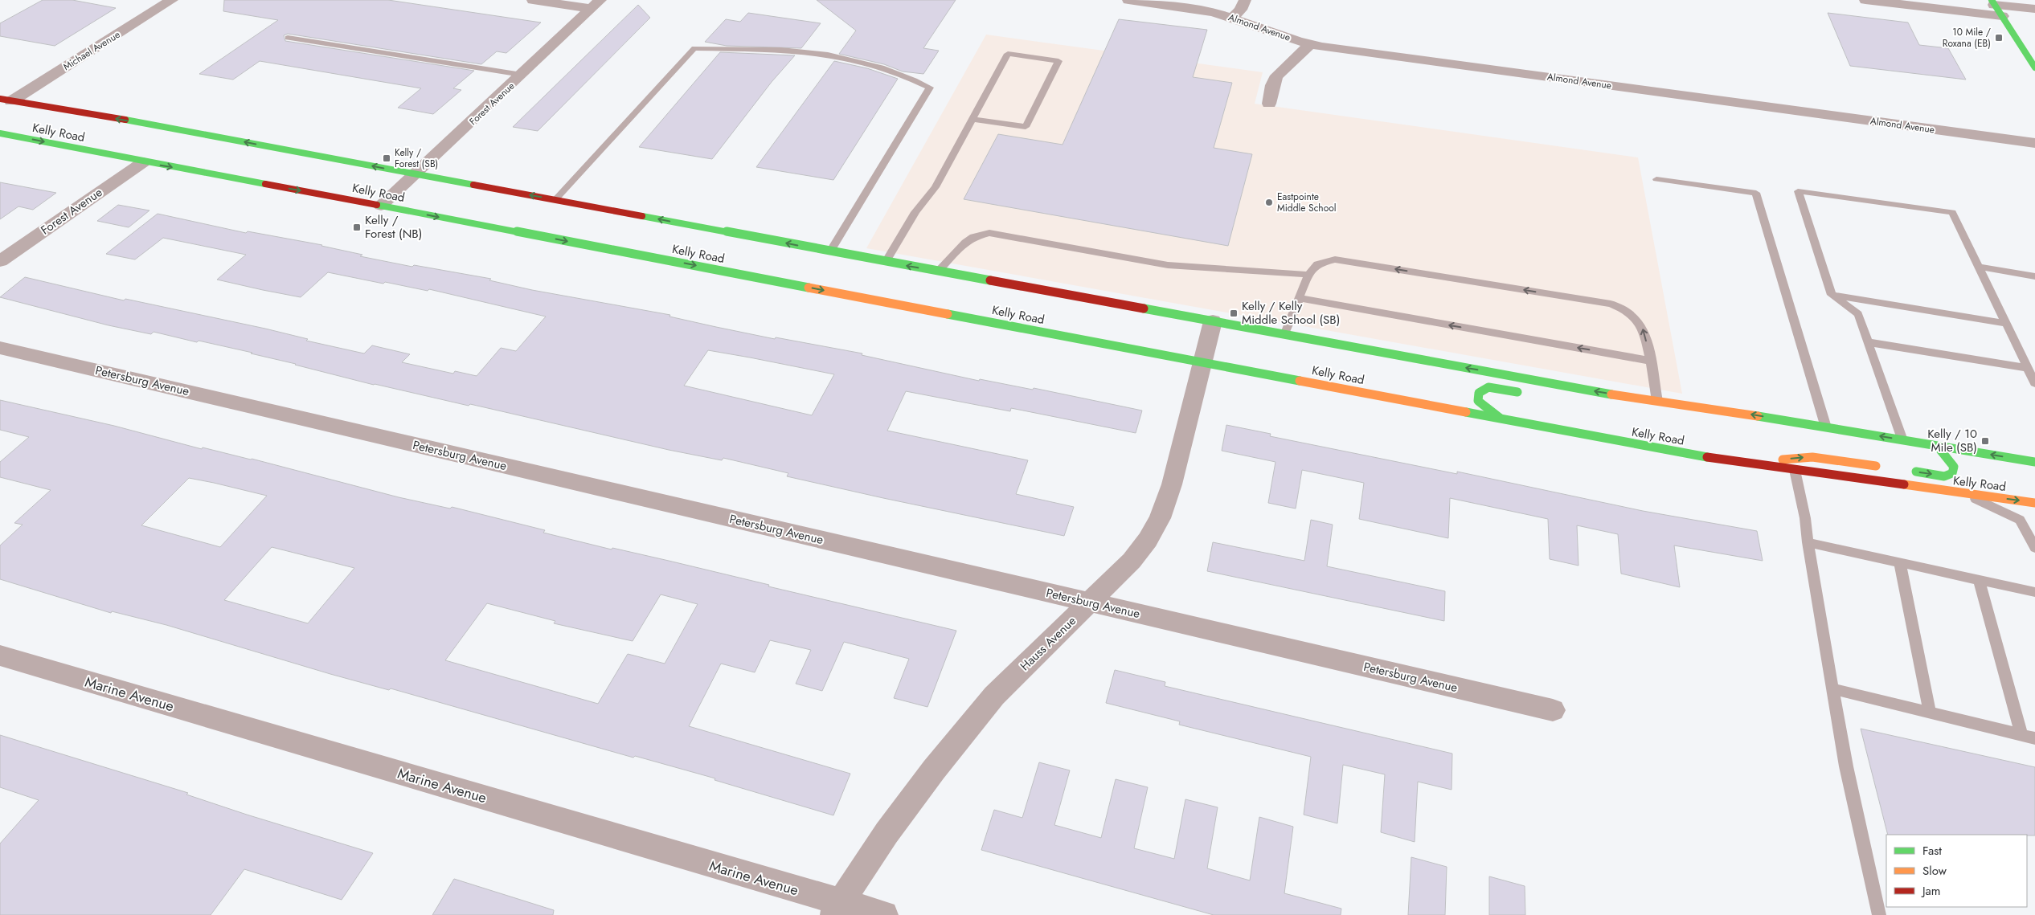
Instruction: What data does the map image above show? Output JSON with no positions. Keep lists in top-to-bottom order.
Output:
{
  "streets": {
    "street": [
      "Almond Avenue",
      "Michael Avenue",
      "Forest Avenue",
      "Kelly Road",
      "Petersburg Avenue",
      "Hauss Avenue",
      "Marine Avenue"
    ]
  },
  "crossings": [
    ["Michael Avenue", "Kelly Road"],
    ["Forest Avenue", "Kelly Road"],
    ["Kelly Road", "Hauss Avenue"],
    ["Petersburg Avenue", "Hauss Avenue"],
    ["Hauss Avenue", "Marine Avenue"]
  ],
  "places": {
    "transit": [
      "10 Mile / Roxana (EB)",
      "Kelly / Forest (SB)",
      "Kelly / Forest (NB)",
      "Kelly / Kelly Middle School (SB)",
      "Kelly / 10 Mile (SB)"
    ],
    "other": ["Eastpointe Middle School"]
  },
  "legend": ["Fast", "Slow", "Jam"]
}
